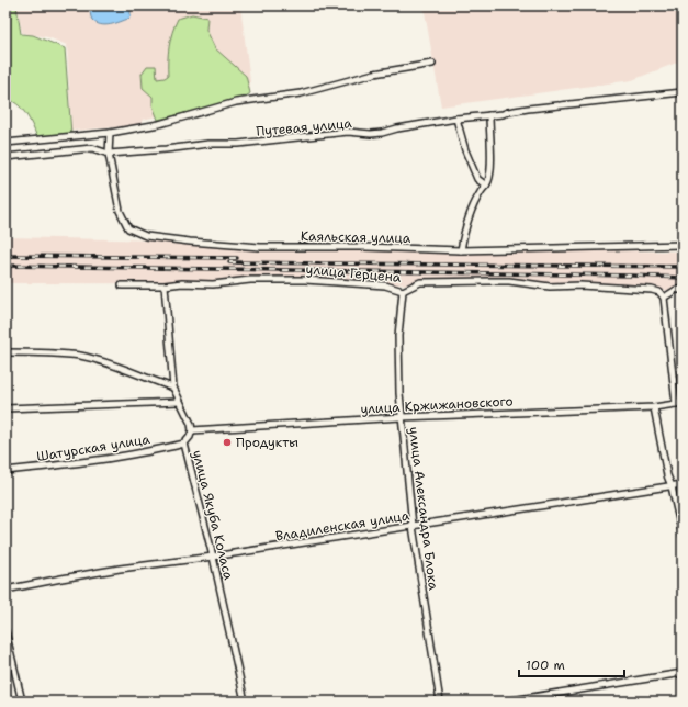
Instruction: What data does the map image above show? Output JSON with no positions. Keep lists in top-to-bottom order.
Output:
{
  "streets": {
    "street": [
      "Путевая улица",
      "Каяльская улица",
      "улица Герцена",
      "улица Кржижановского",
      "Шатурская улица",
      "улица Александра Блока",
      "улица Якуба Коласа",
      "Владиленская улица"
    ]
  },
  "crossings": [
    ["Путевая улица", "Каяльская улица"],
    ["улица Герцена", "улица Александра Блока"],
    ["улица Кржижановского", "улица Александра Блока"],
    ["улица Кржижановского", "улица Якуба Коласа"],
    ["Шатурская улица", "улица Якуба Коласа"],
    ["улица Александра Блока", "Владиленская улица"],
    ["улица Якуба Коласа", "Владиленская улица"]
  ],
  "places": ["Продукты"],
  "scale_bar": "100 m"
}
